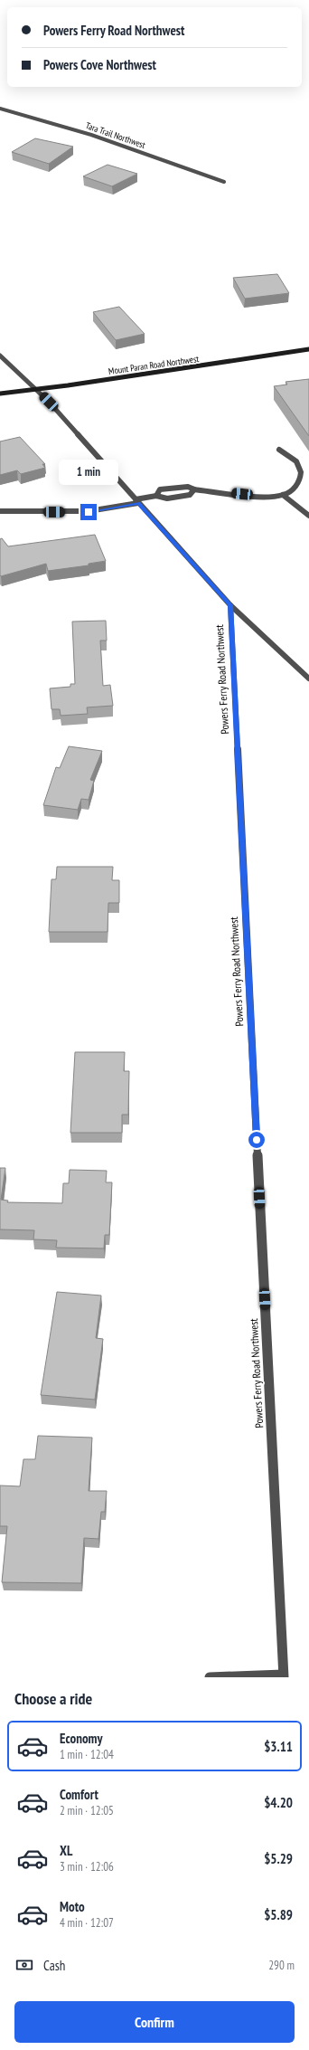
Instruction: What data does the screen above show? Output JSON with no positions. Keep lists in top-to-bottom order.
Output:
{
  "streets": {
    "main road": ["Mount Paran Road Northwest"],
    "street": ["Tara Trail Northwest", "Powers Ferry Road Northwest"]
  },
  "page": {
    "banner": ["Powers Ferry Road Northwest", "Powers Cove Northwest"],
    "bubble": "1 min",
    "heading": "Choose a ride",
    "list": [
      {
        "name": "Economy",
        "note": "1 min · 12:04",
        "value": "$3.11"
      },
      {
        "name": "Comfort",
        "note": "2 min · 12:05",
        "value": "$4.20"
      },
      {
        "name": "XL",
        "note": "3 min · 12:06",
        "value": "$5.29"
      },
      {
        "name": "Moto",
        "note": "4 min · 12:07",
        "value": "$5.89"
      }
    ],
    "pay": ["Cash", "290 m"],
    "buttons": "Confirm"
  }
}
